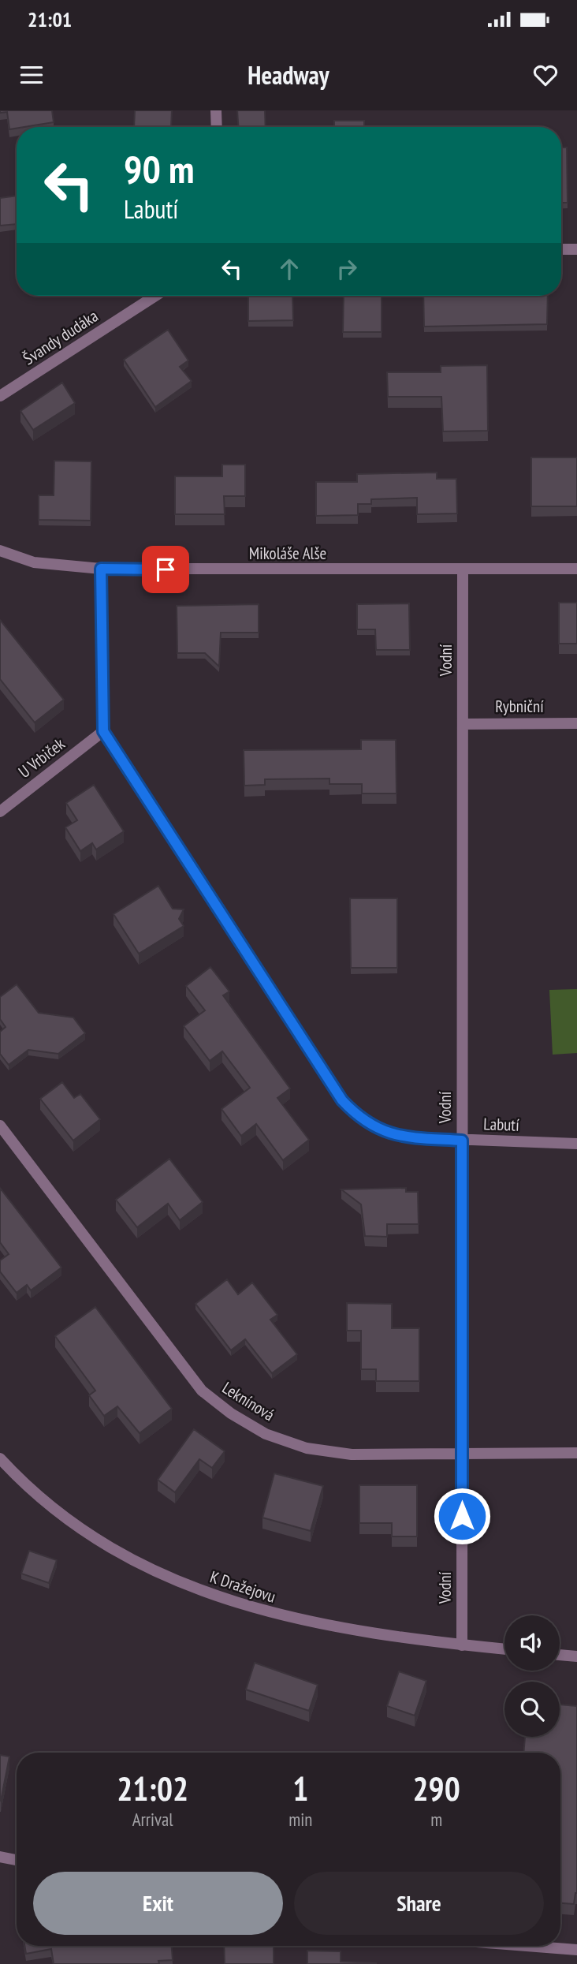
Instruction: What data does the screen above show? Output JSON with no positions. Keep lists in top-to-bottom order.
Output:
{
  "streets": {
    "street": [
      "Švandy dudáka",
      "Mikoláše Alše",
      "Vodní",
      "Rybniční",
      "U Vrbiček",
      "Labutí",
      "Leknínová",
      "K Dražejovu"
    ]
  },
  "crossings": [
    ["Mikoláše Alše", "Vodní"],
    ["Vodní", "Rybniční"],
    ["Vodní", "Labutí"],
    ["Vodní", "Leknínová"],
    ["Vodní", "K Dražejovu"],
    ["U Vrbiček", "Labutí"]
  ],
  "page": {
    "status": "21:01",
    "header": "Headway",
    "turn": ["90 m", "Labutí"],
    "eta": [
      "21:02",
      "Arrival",
      "1",
      "min",
      "290",
      "m"
    ],
    "buttons": ["Exit", "Share"]
  }
}
